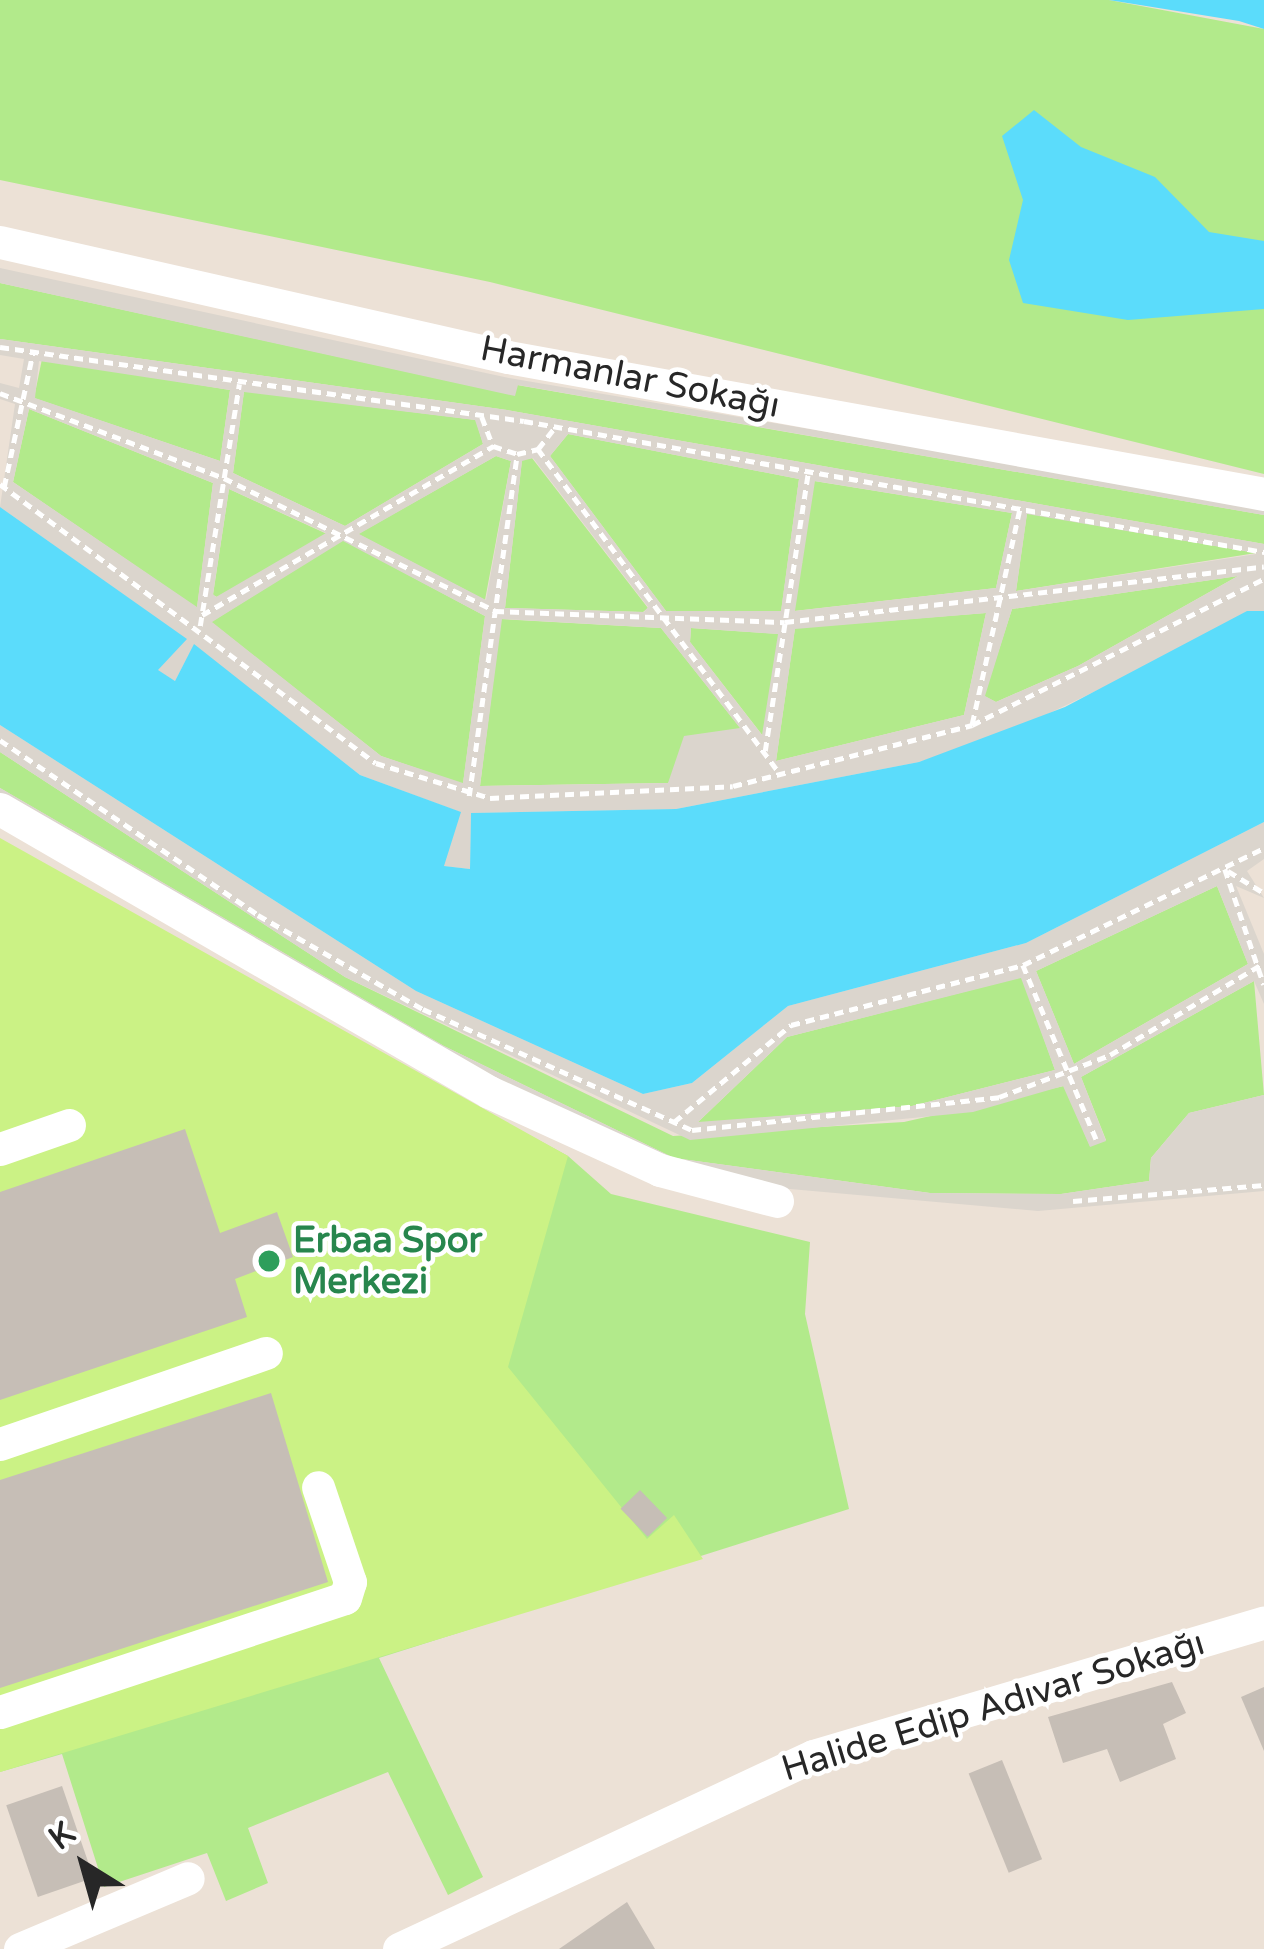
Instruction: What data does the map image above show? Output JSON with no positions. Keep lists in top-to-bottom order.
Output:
{
  "streets": {
    "street": ["Harmanlar Sokağı", "Halide Edip Adıvar Sokağı"]
  },
  "places": ["Erbaa Spor Merkezi"],
  "north": "top left"
}
